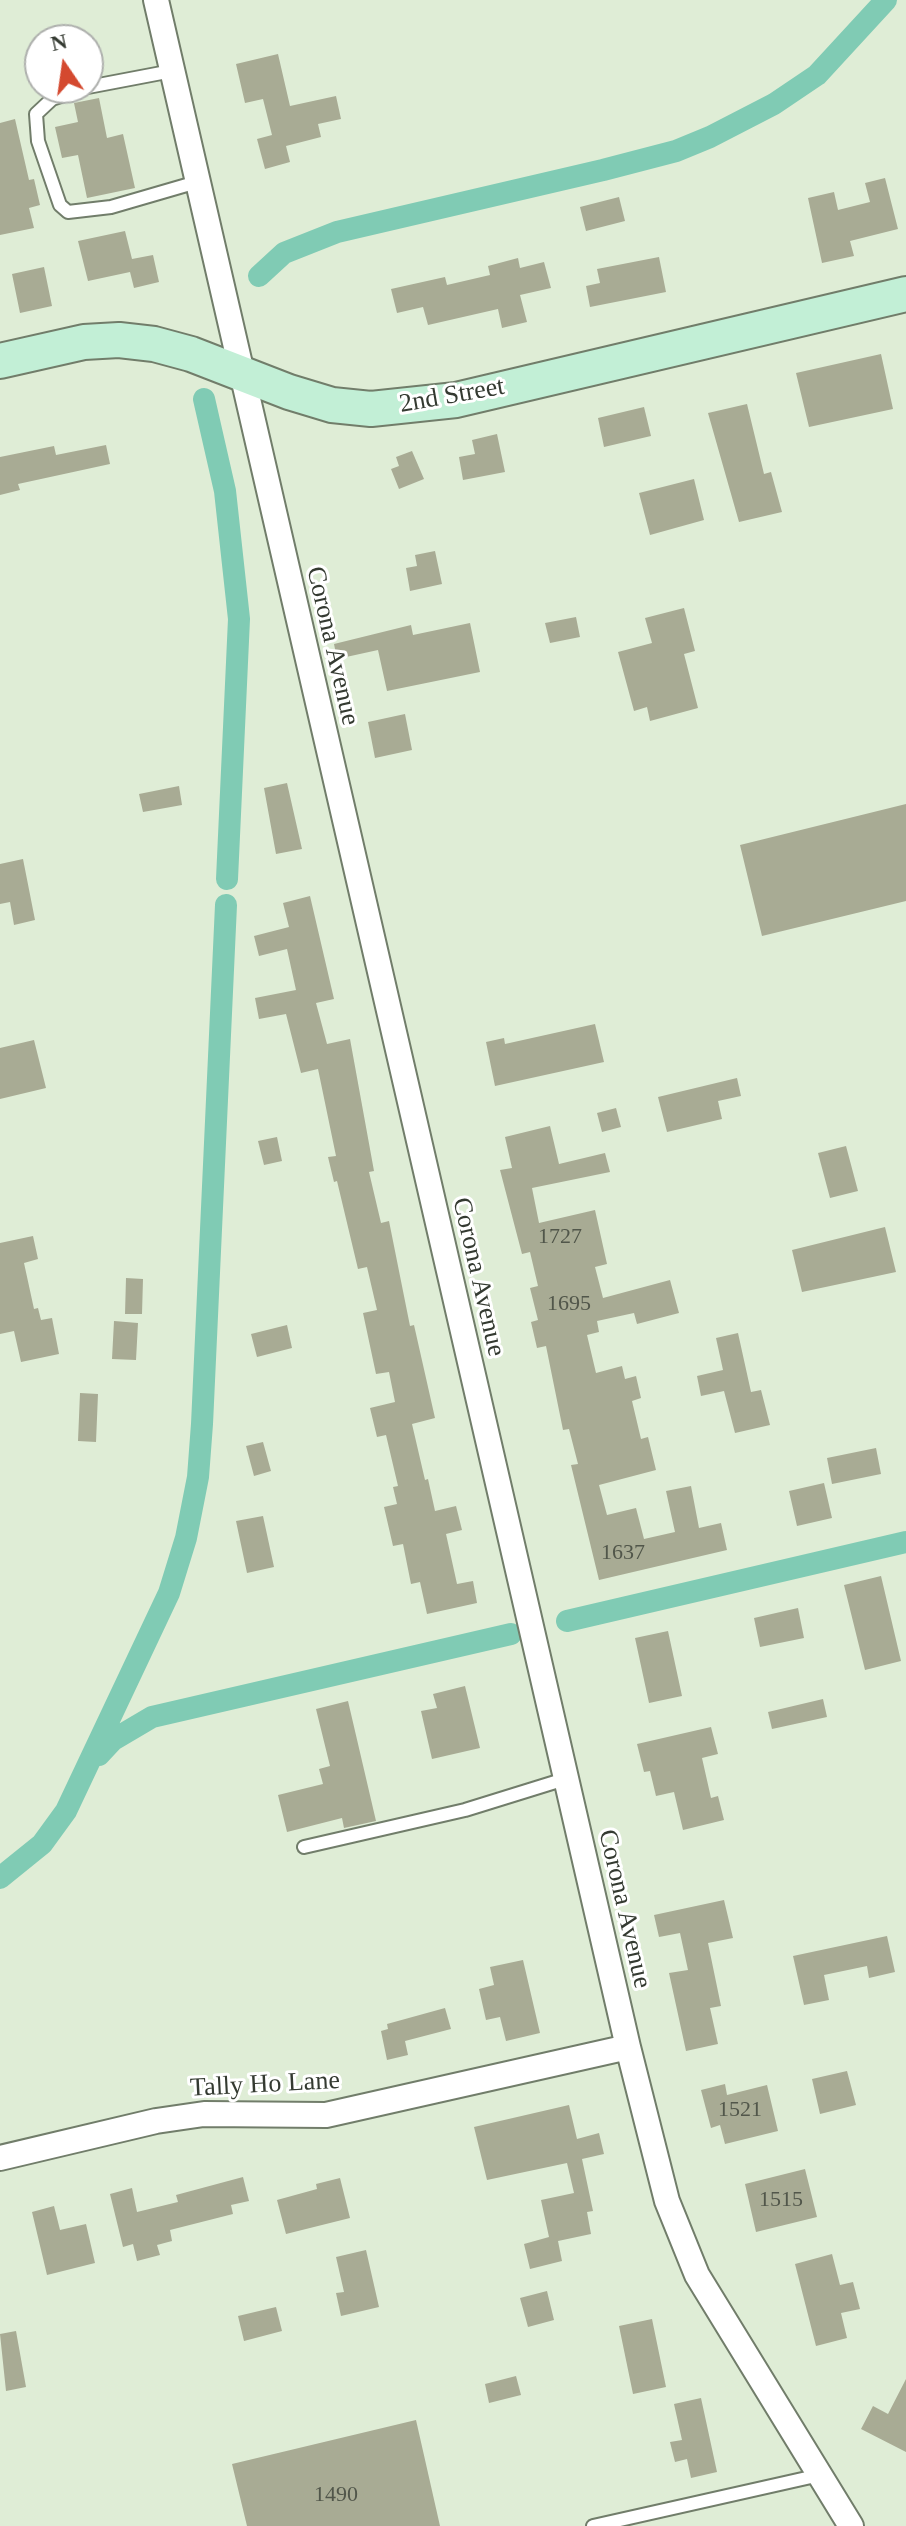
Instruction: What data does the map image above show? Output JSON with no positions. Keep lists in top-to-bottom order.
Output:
{
  "streets": {
    "street": ["2nd Street", "Corona Avenue", "Tally Ho Lane"]
  },
  "crossings": [
    ["2nd Street", "Corona Avenue"],
    ["Corona Avenue", "Tally Ho Lane"]
  ],
  "house_numbers": [
    "1727",
    "1695",
    "1637",
    "1521",
    "1515",
    "1490"
  ],
  "north": "top"
}
